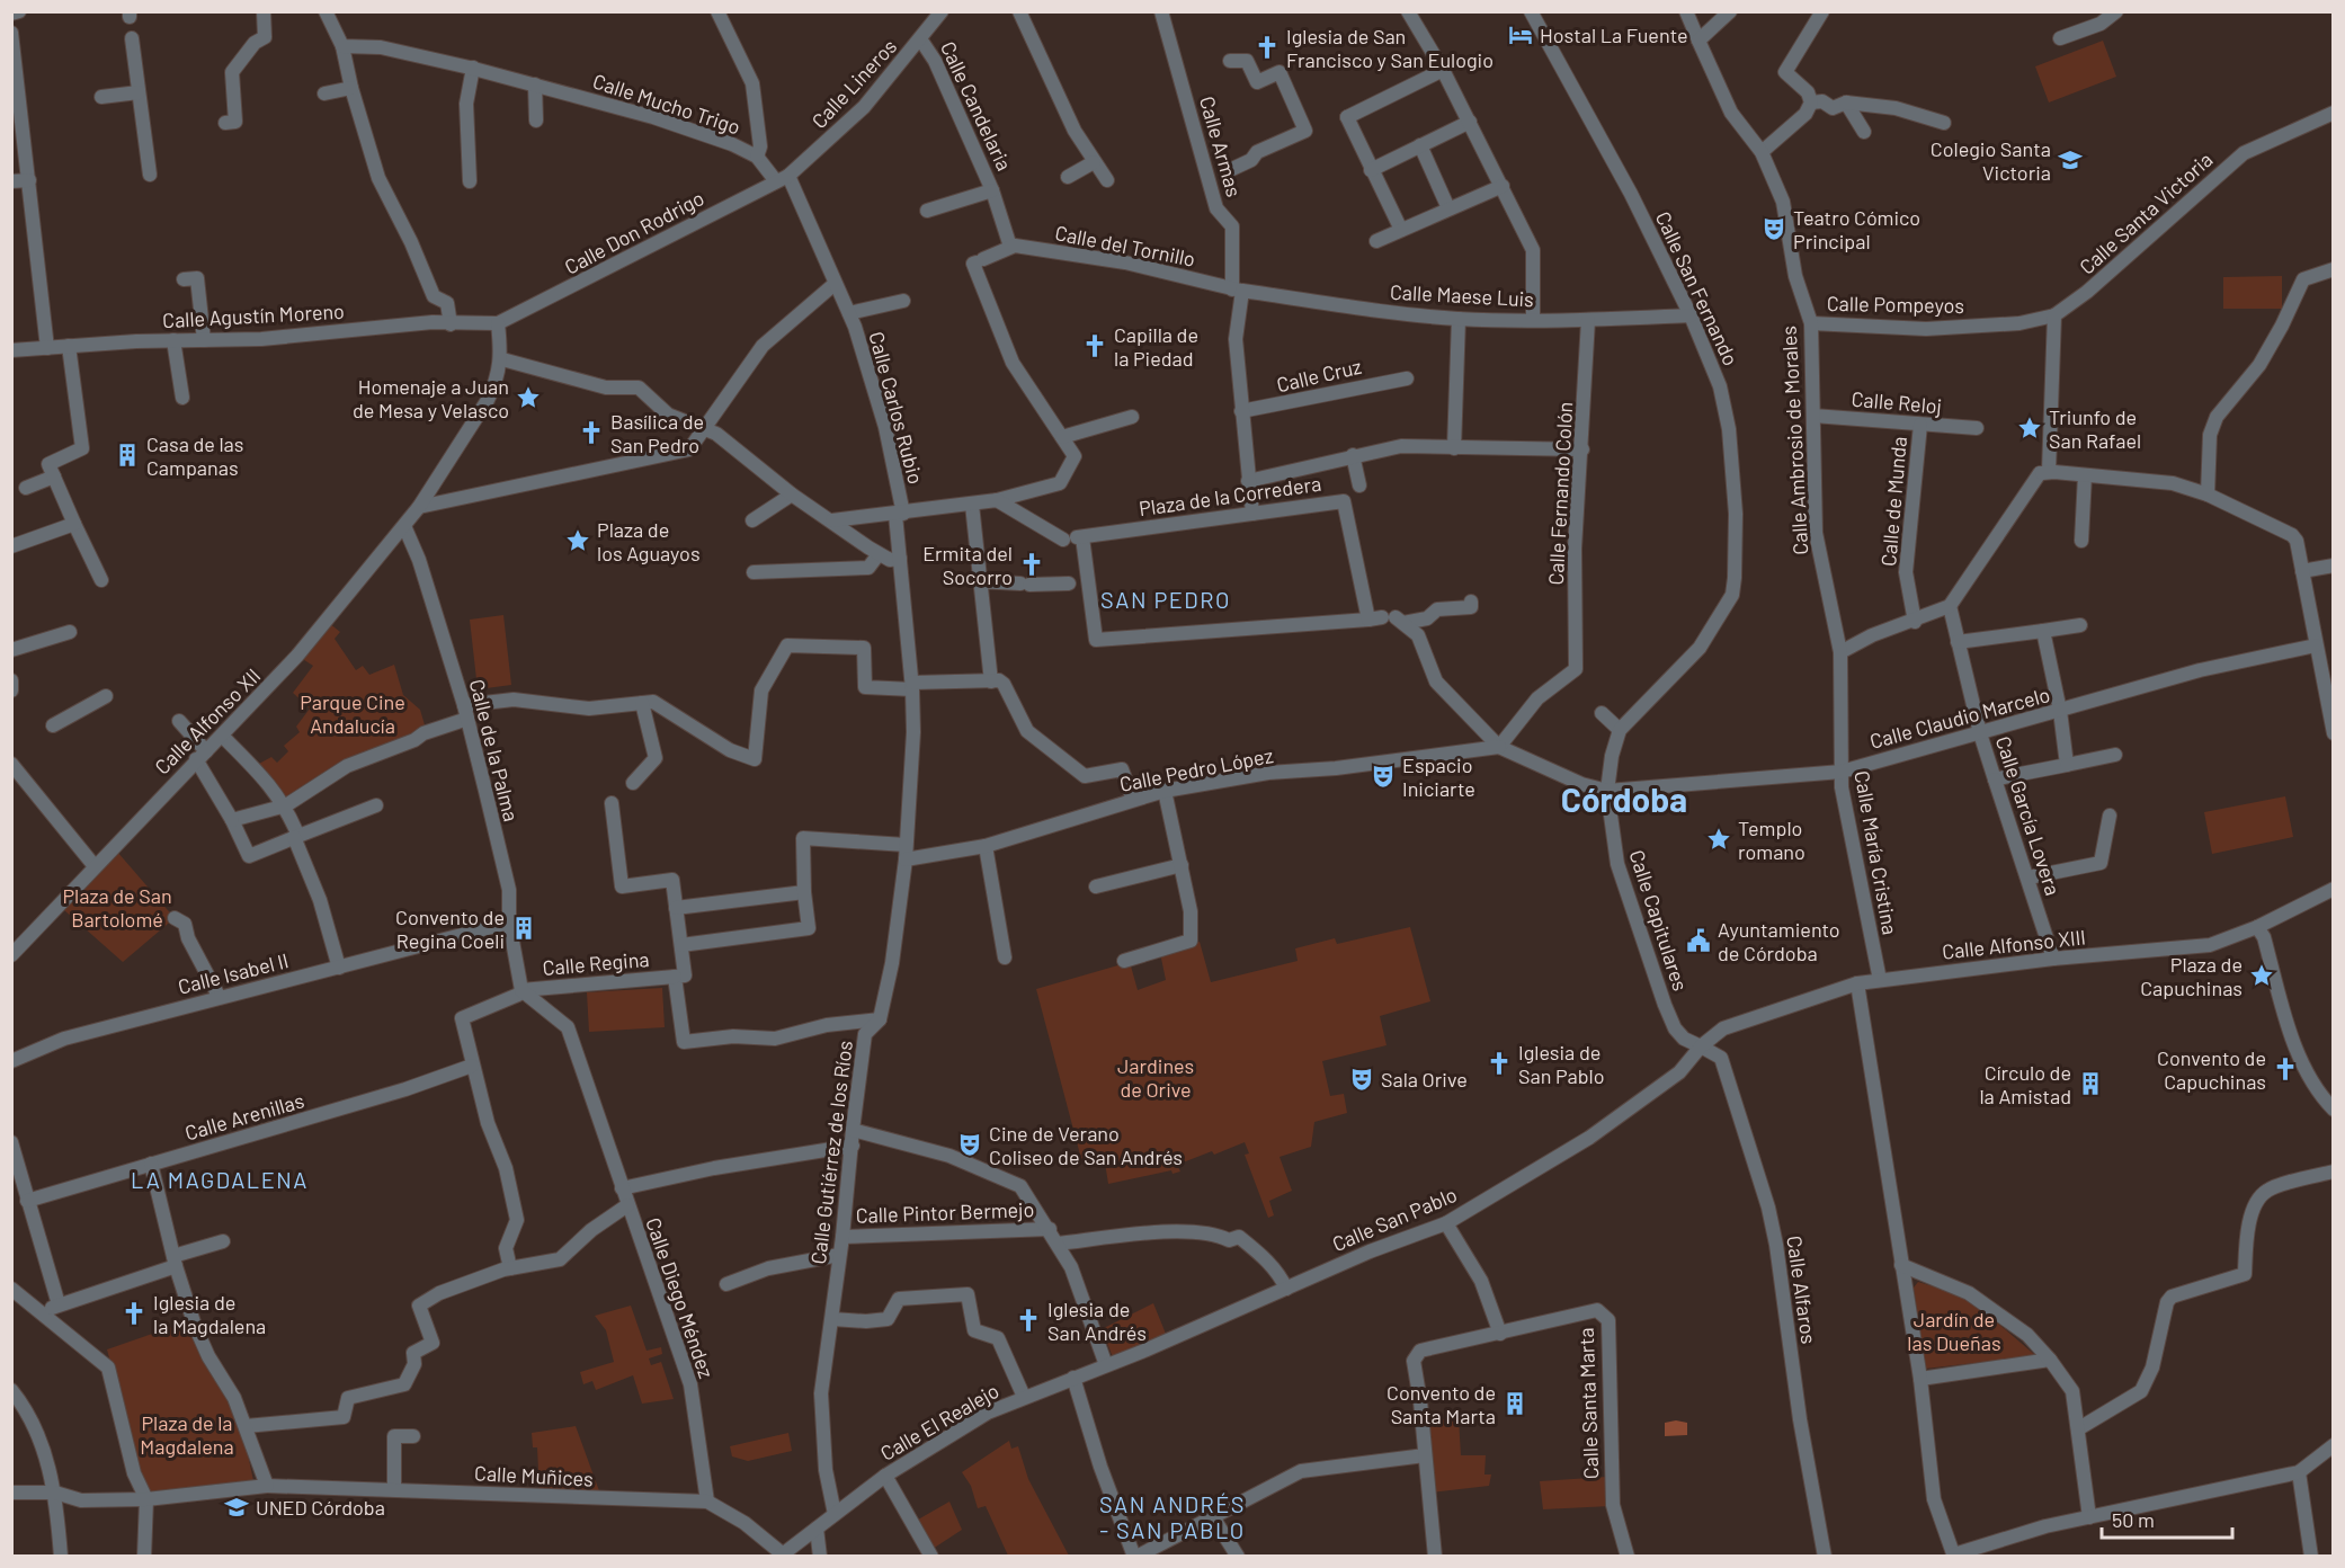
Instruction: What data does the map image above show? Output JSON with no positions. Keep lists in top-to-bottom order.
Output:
{
  "streets": {
    "street": [
      "Calle Lineros",
      "Calle Mucho Trigo",
      "Calle Candelaria",
      "Calle Armas",
      "Calle Santa Victoria",
      "Calle Don Rodrigo",
      "Calle del Tornillo",
      "Calle San Fernando",
      "Calle Maese Luis",
      "Calle Pompeyos",
      "Calle Agustín Moreno",
      "Calle Cruz",
      "Calle Reloj",
      "Calle Carlos Rubio",
      "Calle Ambrosio de Morales",
      "Calle Fernando Colón",
      "Plaza de la Corredera",
      "Calle de Munda",
      "Calle Claudio Marcelo",
      "Calle Alfonso XII",
      "Calle de la Palma",
      "Calle Pedro López",
      "Calle García Lovera",
      "Calle María Cristina",
      "Calle Capitulares",
      "Calle Alfonso XIII",
      "Calle Regina",
      "Calle Isabel II",
      "Calle Arenillas",
      "Calle Gutiérrez de los Ríos",
      "Calle Pintor Bermejo",
      "Calle San Pablo",
      "Calle Alfaros",
      "Calle Diego Méndez",
      "Calle Santa Marta",
      "Calle El Realejo",
      "Calle Muñices"
    ]
  },
  "crossings": [
    ["Calle Lineros", "Calle Mucho Trigo"],
    ["Calle Lineros", "Calle Candelaria"],
    ["Calle Lineros", "Calle Don Rodrigo"],
    ["Calle Lineros", "Calle Carlos Rubio"],
    ["Calle Mucho Trigo", "Calle Don Rodrigo"],
    ["Calle Mucho Trigo", "Calle Carlos Rubio"],
    ["Calle Candelaria", "Calle del Tornillo"],
    ["Calle Armas", "Calle del Tornillo"],
    ["Calle Armas", "Calle Maese Luis"],
    ["Calle Armas", "Calle Cruz"],
    ["Calle Armas", "Plaza de la Corredera"],
    ["Calle Santa Victoria", "Calle Pompeyos"],
    ["Calle Don Rodrigo", "Calle Agustín Moreno"],
    ["Calle Don Rodrigo", "Calle Carlos Rubio"],
    ["Calle del Tornillo", "Calle Maese Luis"],
    ["Calle San Fernando", "Calle Maese Luis"],
    ["Calle San Fernando", "Calle Capitulares"],
    ["Calle Maese Luis", "Calle Fernando Colón"],
    ["Calle Pompeyos", "Calle Ambrosio de Morales"],
    ["Calle Reloj", "Calle Ambrosio de Morales"],
    ["Calle Reloj", "Calle de Munda"],
    ["Calle Carlos Rubio", "Calle Gutiérrez de los Ríos"],
    ["Calle Ambrosio de Morales", "Calle María Cristina"],
    ["Calle Fernando Colón", "Calle Pedro López"],
    ["Calle Claudio Marcelo", "Calle García Lovera"],
    ["Calle Claudio Marcelo", "Calle María Cristina"],
    ["Calle Claudio Marcelo", "Calle Capitulares"],
    ["Calle Alfonso XII", "Calle de la Palma"],
    ["Calle de la Palma", "Calle Regina"],
    ["Calle de la Palma", "Calle Isabel II"],
    ["Calle de la Palma", "Calle Diego Méndez"],
    ["Calle Pedro López", "Calle Gutiérrez de los Ríos"],
    ["Calle García Lovera", "Calle Alfonso XIII"],
    ["Calle María Cristina", "Calle Alfonso XIII"],
    ["Calle Capitulares", "Calle Alfonso XIII"],
    ["Calle Capitulares", "Calle San Pablo"],
    ["Calle Capitulares", "Calle Alfaros"],
    ["Calle Alfonso XIII", "Calle San Pablo"],
    ["Calle Alfonso XIII", "Calle Alfaros"],
    ["Calle Regina", "Calle Gutiérrez de los Ríos"],
    ["Calle Regina", "Calle Diego Méndez"],
    ["Calle Gutiérrez de los Ríos", "Calle Pintor Bermejo"],
    ["Calle Gutiérrez de los Ríos", "Calle El Realejo"],
    ["Calle San Pablo", "Calle Alfaros"],
    ["Calle San Pablo", "Calle El Realejo"],
    ["Calle Diego Méndez", "Calle Muñices"],
    ["Calle El Realejo", "Calle Muñices"]
  ],
  "districts": [
    "SAN PEDRO",
    "Córdoba",
    "LA MAGDALENA",
    "SAN ANDRÉS - SAN PABLO"
  ],
  "parks": [
    "Parque Cine Andalucía",
    "Plaza de San Bartolomé",
    "Jardines de Orive",
    "Jardín de las Dueñas",
    "Plaza de la Magdalena"
  ],
  "places": {
    "hotel": ["Hostal La Fuente"],
    "church": [
      "Iglesia de San Francisco y San Eulogio",
      "Capilla de la Piedad",
      "Basílica de San Pedro",
      "Ermita del Socorro",
      "Iglesia de San Pablo",
      "Convento de Capuchinas",
      "Iglesia de la Magdalena",
      "Iglesia de San Andrés"
    ],
    "school or university": ["Colegio Santa Victoria", "UNED Córdoba"],
    "theatre": [
      "Teatro Cómico Principal",
      "Espacio Iniciarte",
      "Sala Orive",
      "Cine de Verano Coliseo de San Andrés"
    ],
    "place": [
      "Homenaje a Juan de Mesa y Velasco",
      "Triunfo de San Rafael",
      "Plaza de los Aguayos",
      "Templo romano",
      "Plaza de Capuchinas"
    ],
    "building": [
      "Casa de las Campanas",
      "Convento de Regina Coeli",
      "Círculo de la Amistad",
      "Convento de Santa Marta"
    ],
    "public building": ["Ayuntamiento de Córdoba"]
  },
  "scale_bar": "50 m"
}
